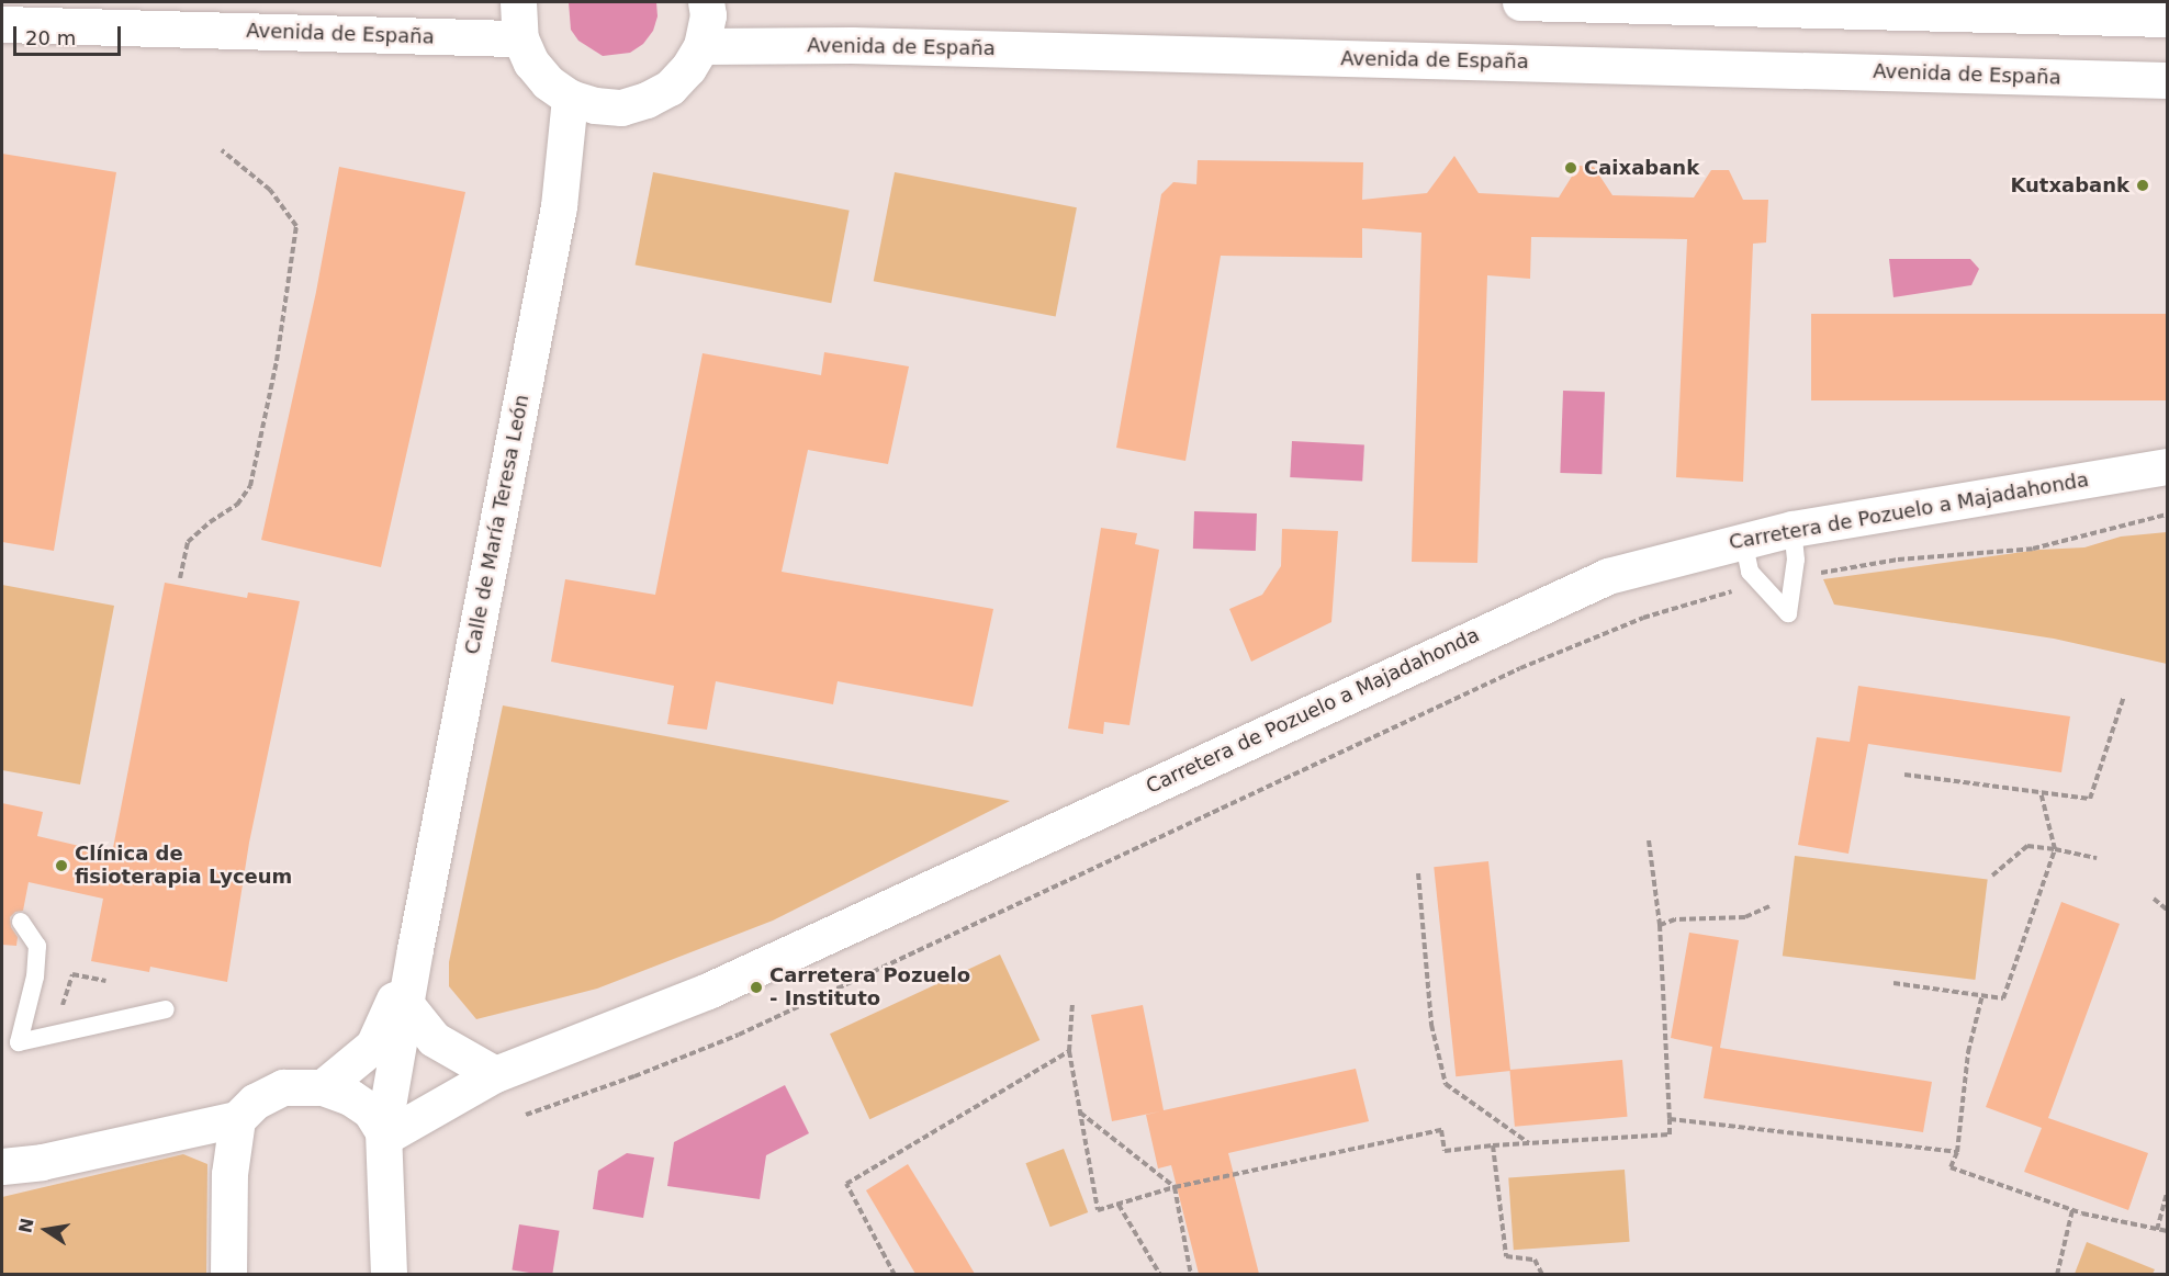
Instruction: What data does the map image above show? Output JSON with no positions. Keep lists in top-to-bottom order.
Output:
{
  "streets": {
    "street": ["Avenida de España", "Carretera de Pozuelo a Majadahonda", "Calle de María Teresa León"]
  },
  "crossings": [
    ["Carretera de Pozuelo a Majadahonda", "Calle de María Teresa León"]
  ],
  "places": [
    "Caixabank",
    "Kutxabank",
    "Clínica de fisioterapia Lyceum",
    "Carretera Pozuelo - Instituto"
  ],
  "scale_bar": "20 m",
  "north": "left"
}
